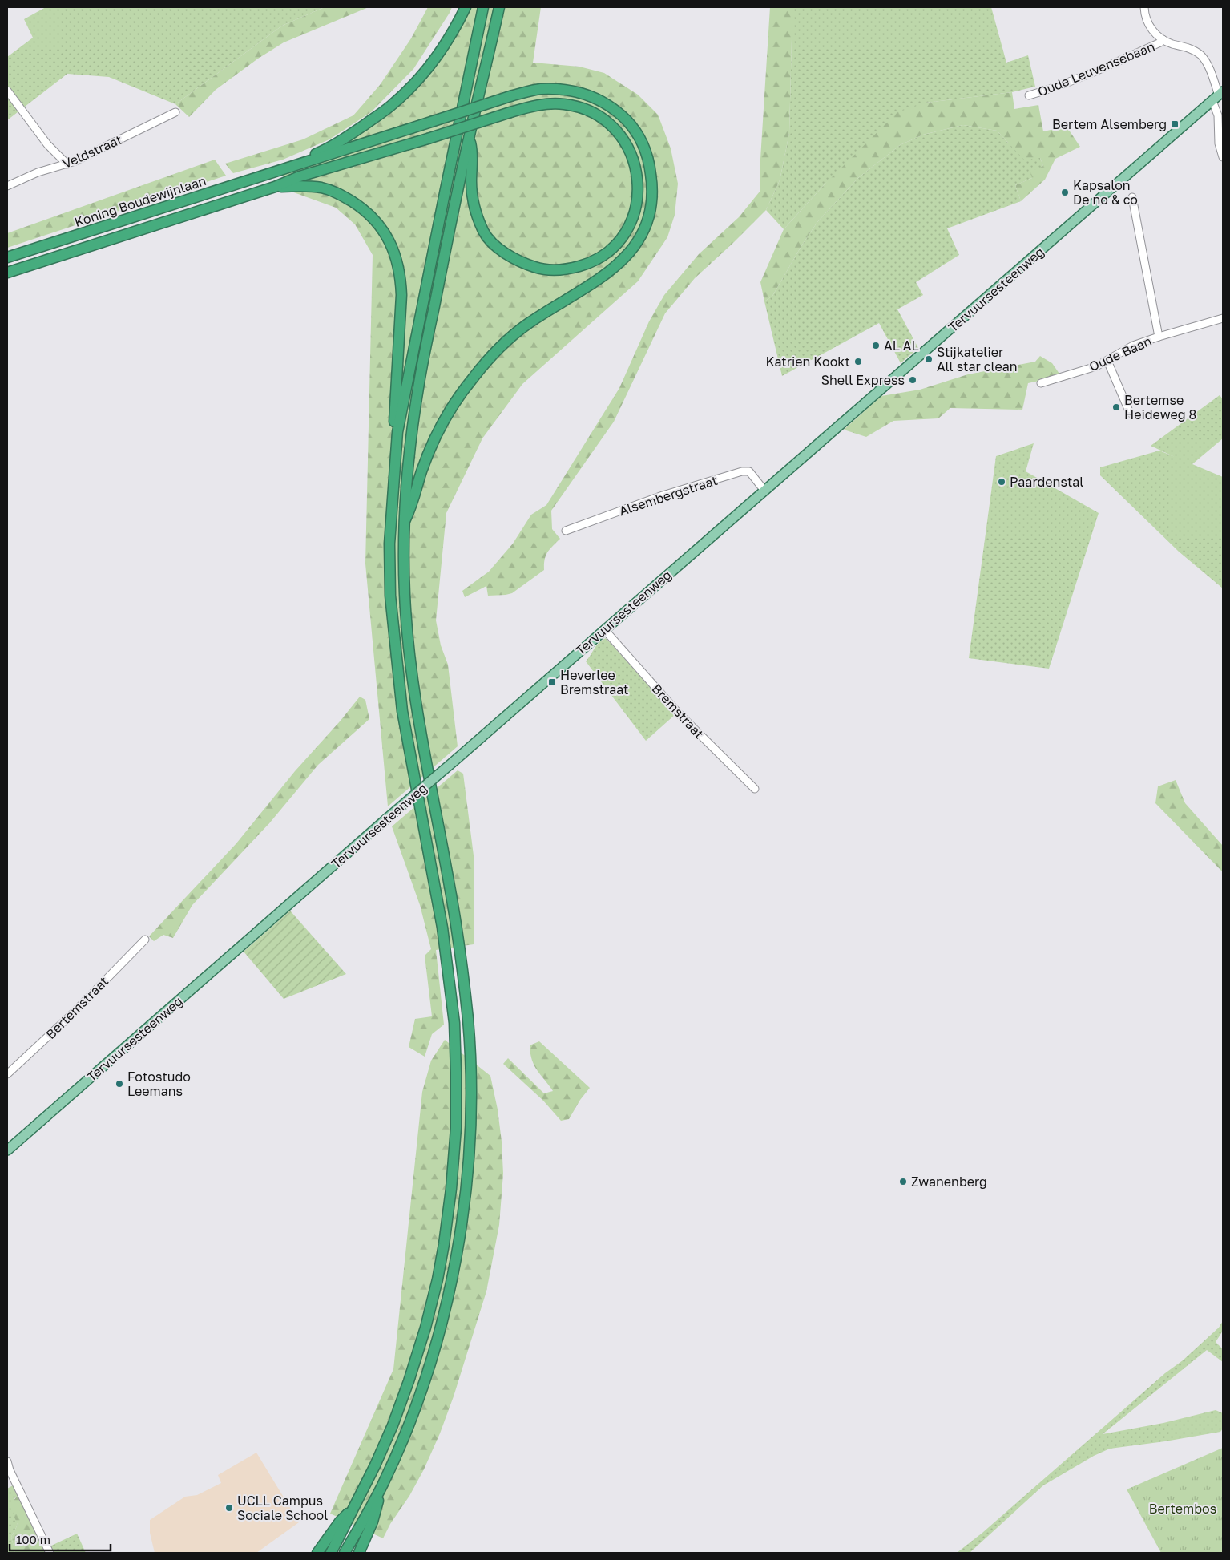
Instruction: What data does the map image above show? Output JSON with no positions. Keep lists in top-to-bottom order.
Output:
{
  "streets": {
    "highway": ["Koning Boudewijnlaan"],
    "main road": ["Tervuursesteenweg"],
    "street": [
      "Oude Leuvensebaan",
      "Veldstraat",
      "Oude Baan",
      "Alsembergstraat",
      "Bremstraat",
      "Bertemstraat"
    ]
  },
  "crossings": [
    ["Tervuursesteenweg", "Alsembergstraat"],
    ["Tervuursesteenweg", "Bremstraat"]
  ],
  "parks": ["Bertembos"],
  "places": {
    "transit": ["Bertem Alsemberg", "Heverlee Bremstraat"],
    "other": [
      "Kapsalon De no & co",
      "AL AL",
      "Stijkatelier All star clean",
      "Katrien Kookt",
      "Shell Express",
      "Bertemse Heideweg 8",
      "Paardenstal",
      "Fotostudo Leemans",
      "Zwanenberg",
      "UCLL Campus Sociale School"
    ]
  },
  "scale_bar": "100 m"
}
